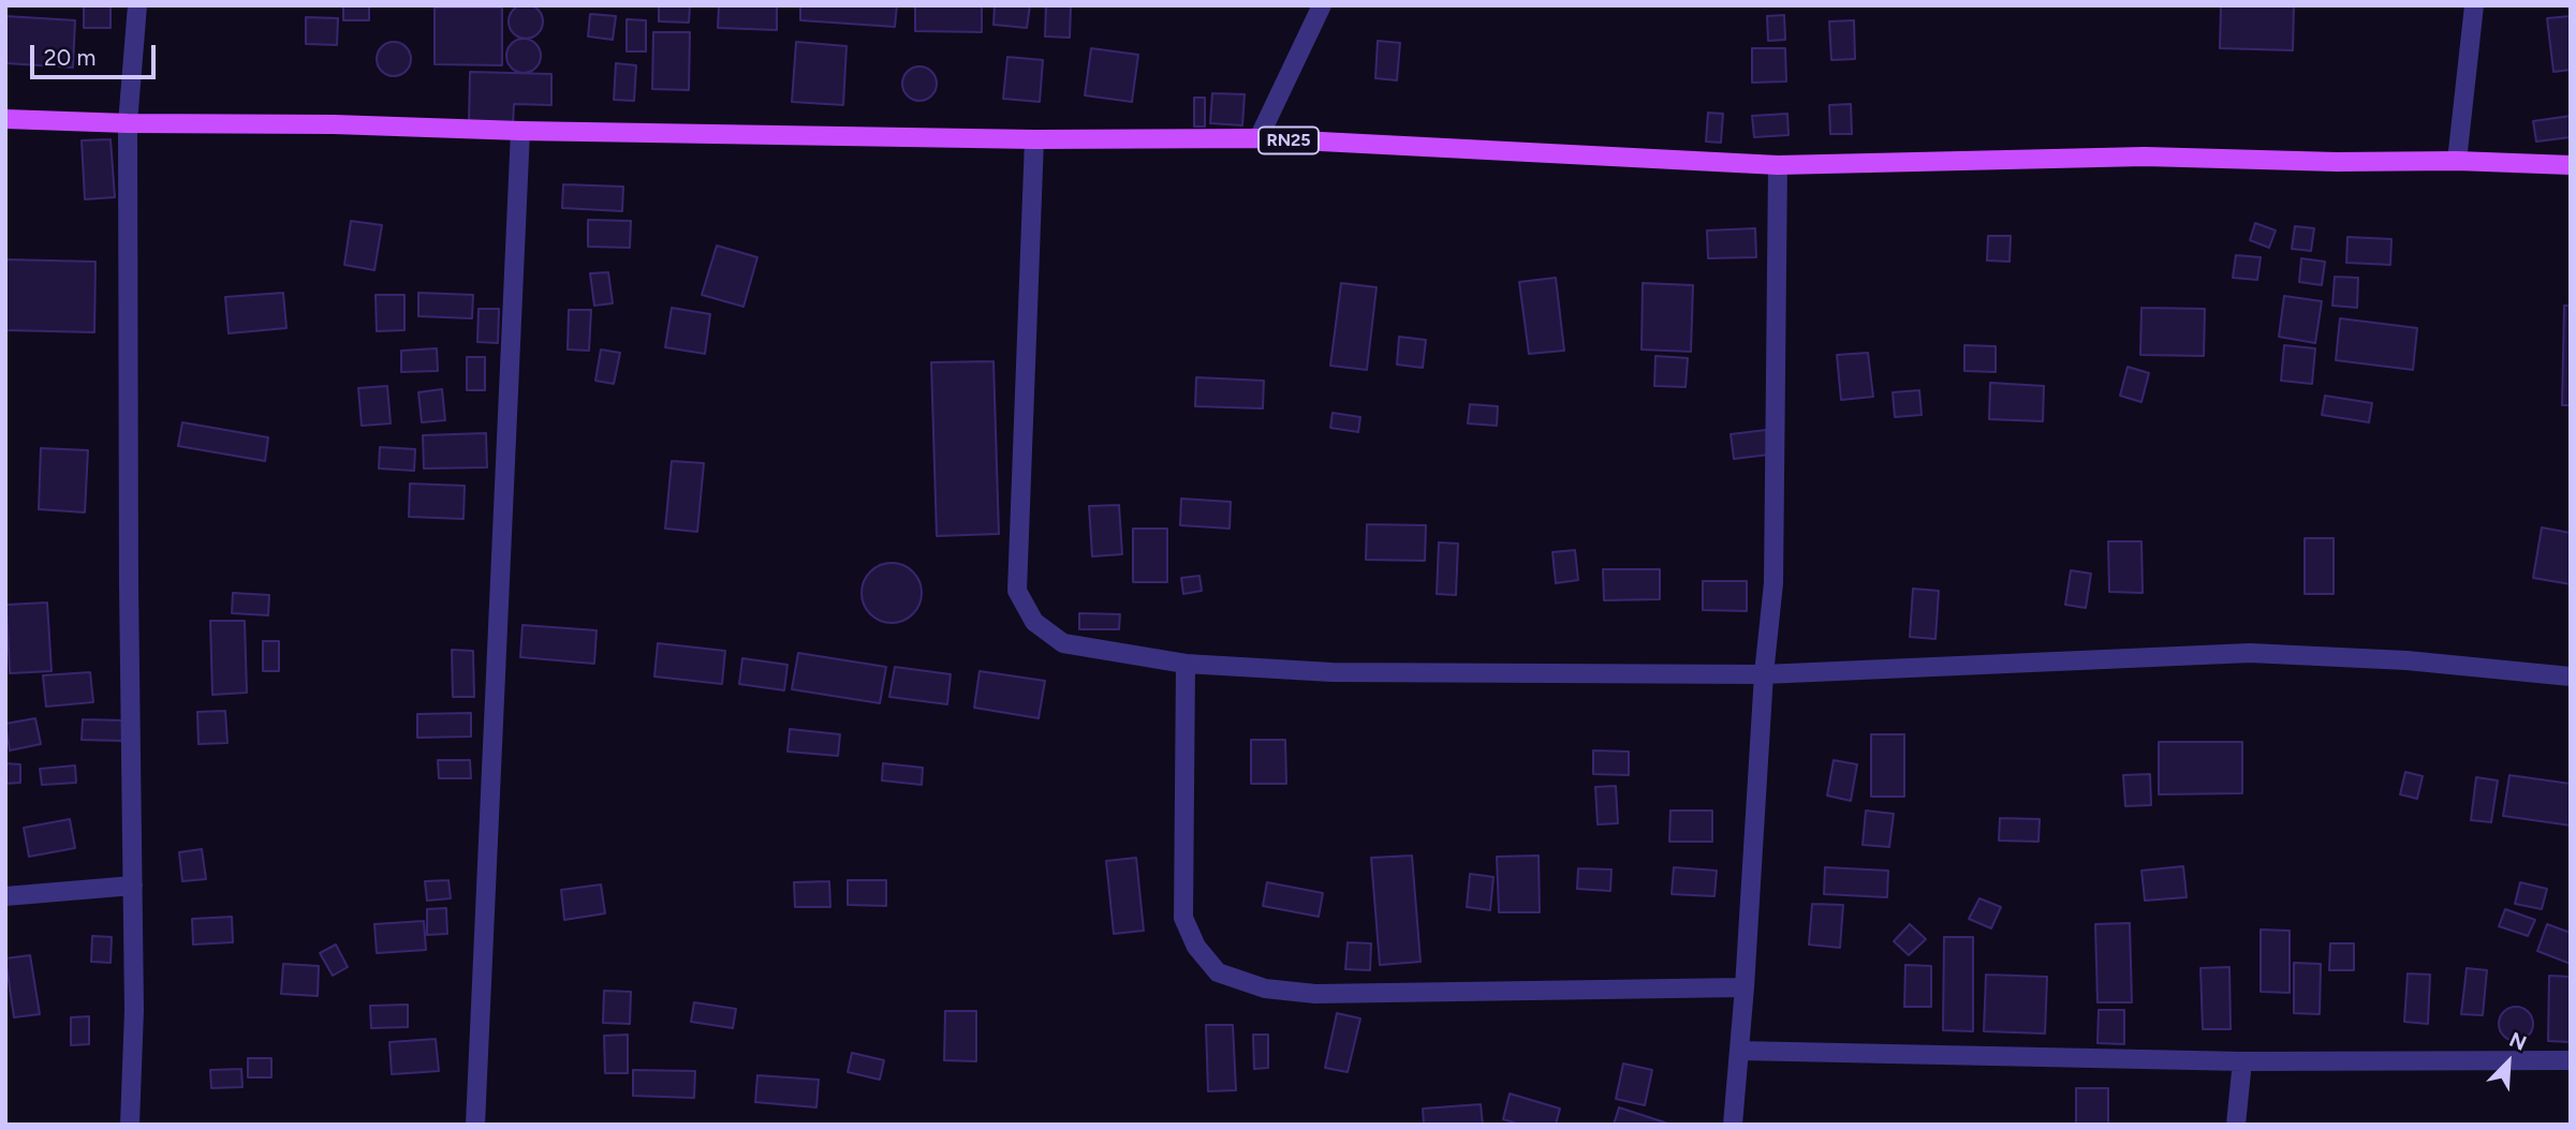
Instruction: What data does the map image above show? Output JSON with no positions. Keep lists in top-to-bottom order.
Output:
{
  "streets": {
    "main road": ["RN25"]
  },
  "scale_bar": "20 m",
  "north": "top right"
}
